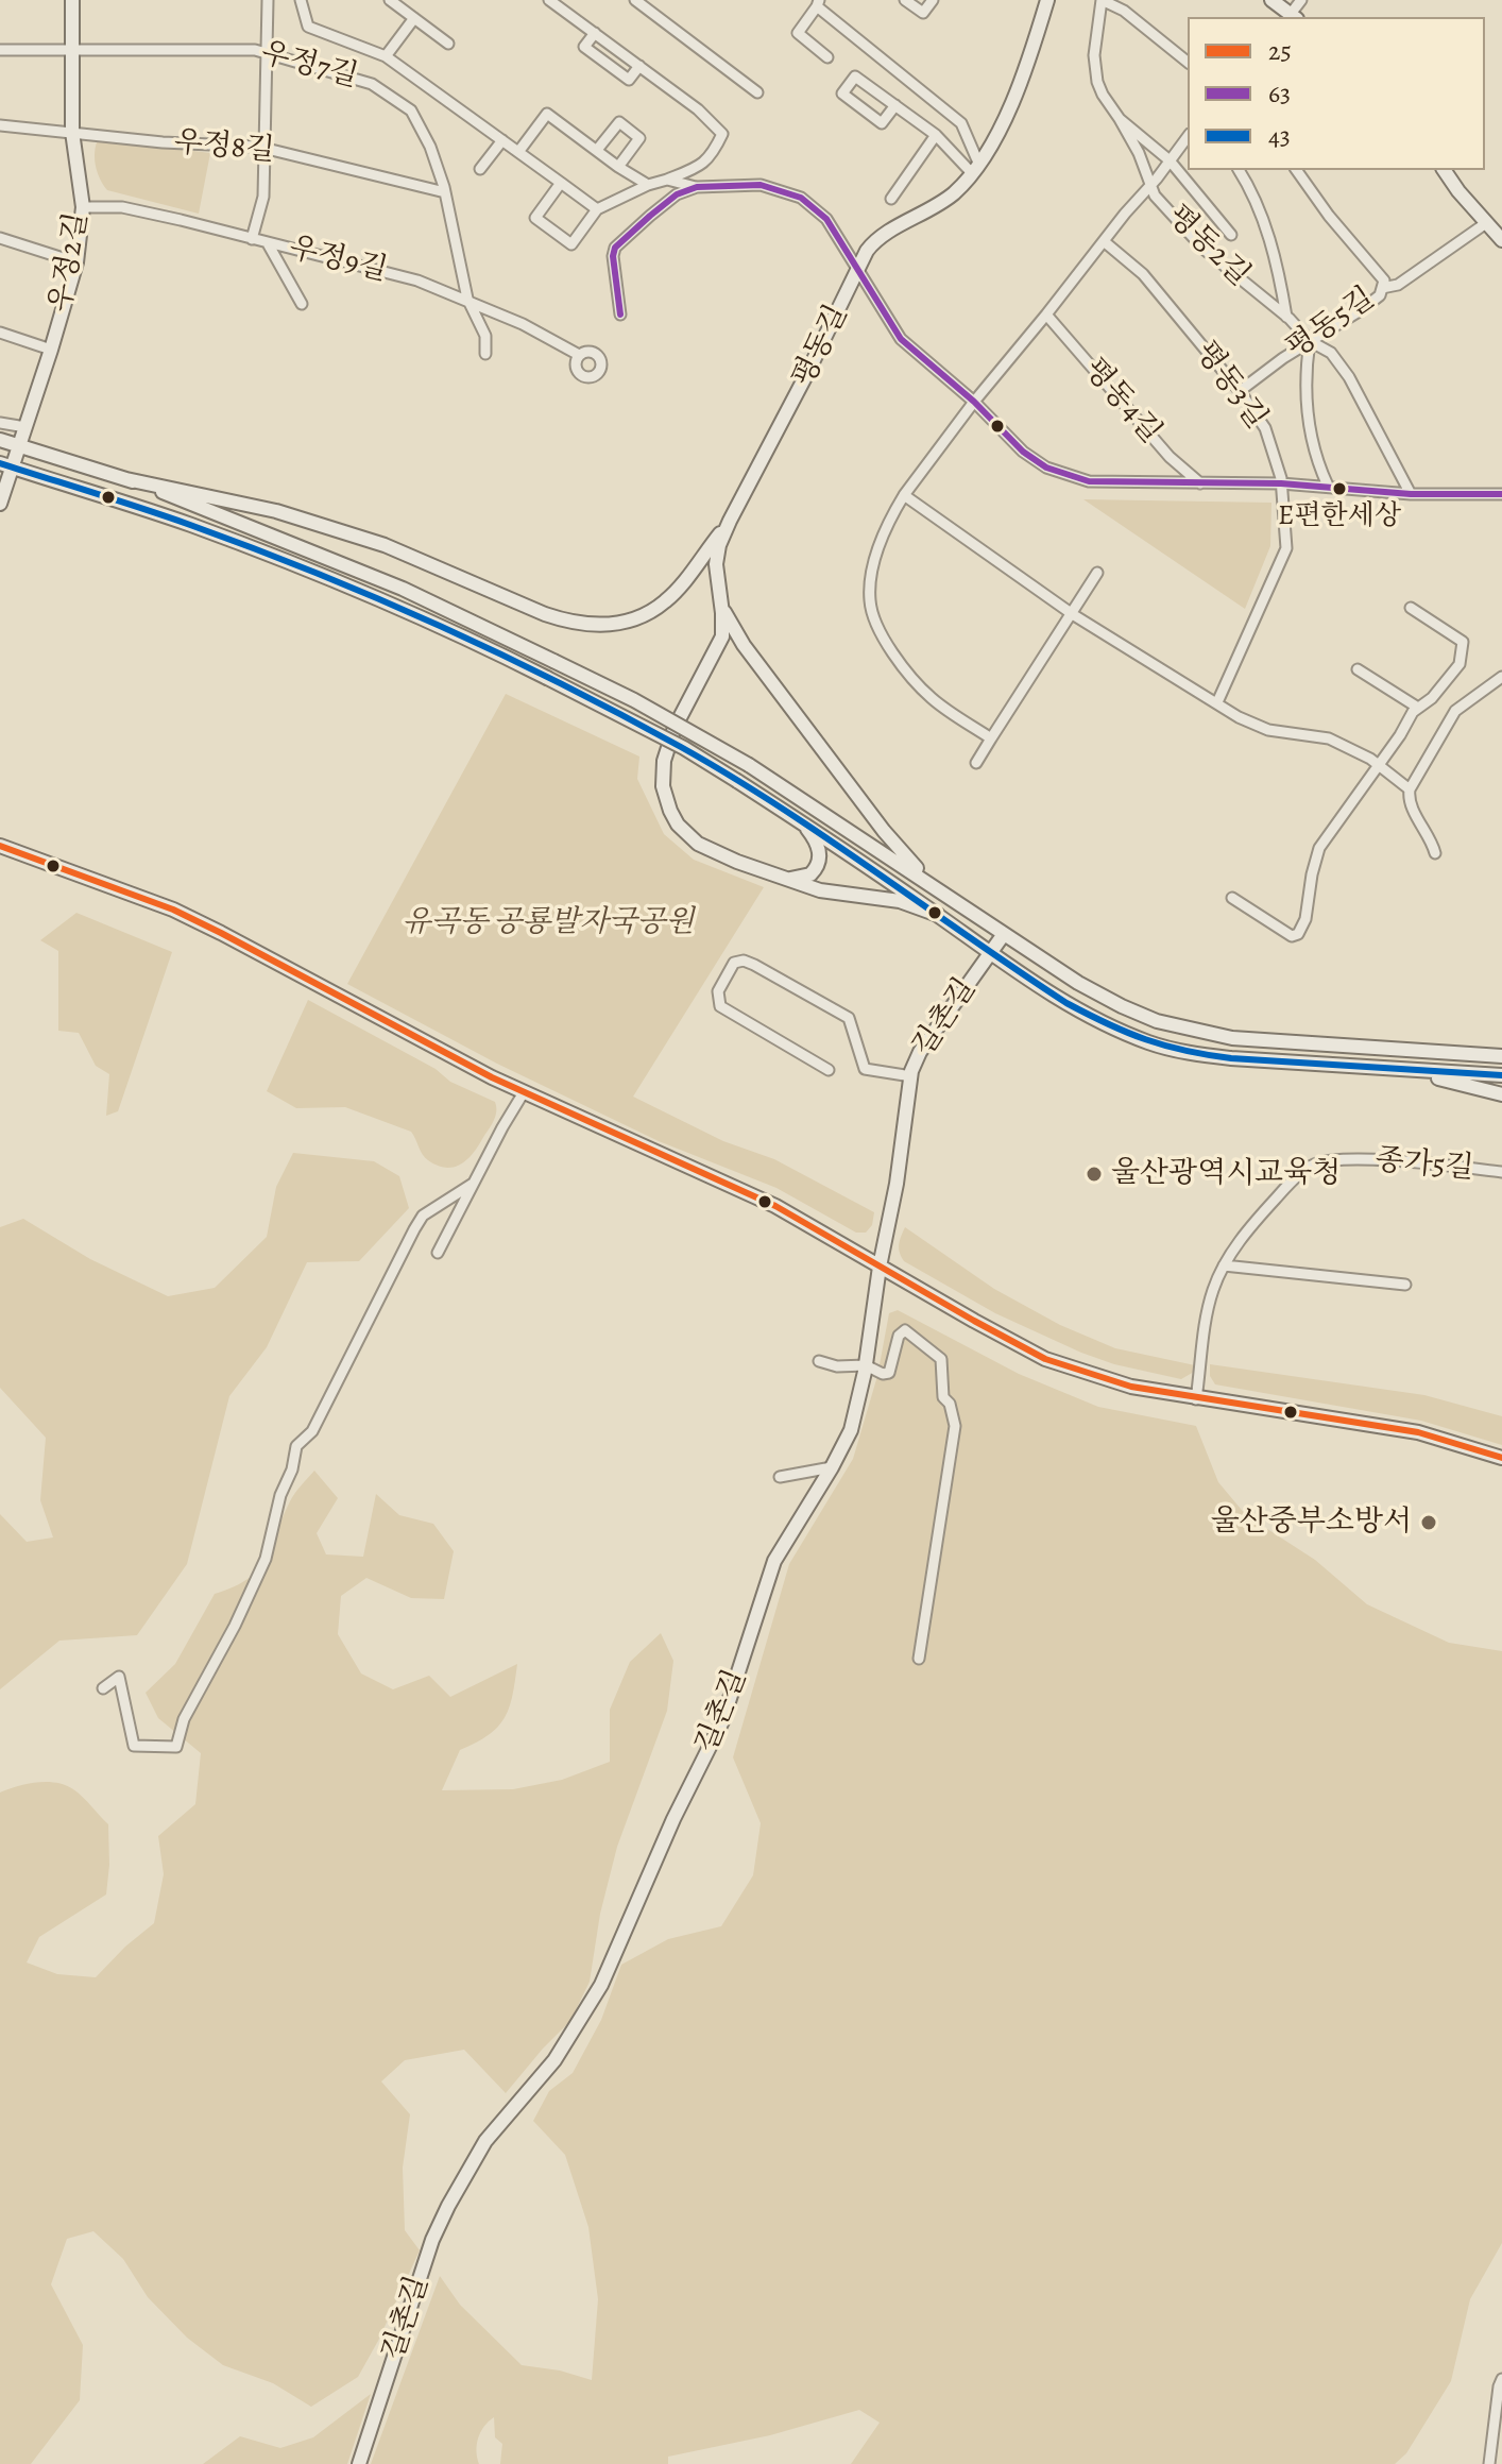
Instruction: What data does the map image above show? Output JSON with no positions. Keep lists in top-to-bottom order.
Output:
{
  "streets": {
    "main road": ["우정2길", "평동길", "길촌길"],
    "street": [
      "우정7길",
      "우정8길",
      "평동2길",
      "우정9길",
      "평동5길",
      "평동3길",
      "평동4길",
      "종가5길"
    ]
  },
  "crossings": [
    ["우정7길", "우정8길"],
    ["우정7길", "우정9길"],
    ["우정7길", "우정2길"],
    ["우정8길", "우정2길"],
    ["평동2길", "평동5길"],
    ["우정9길", "우정2길"],
    ["평동5길", "평동3길"]
  ],
  "parks": ["유곡동 공룡발자국공원"],
  "places": ["E편한세상", "울산광역시교육청", "울산중부소방서"],
  "lines": ["transit line 63", "transit line 43", "transit line 25"],
  "legend": ["25", "63", "43"]
}
